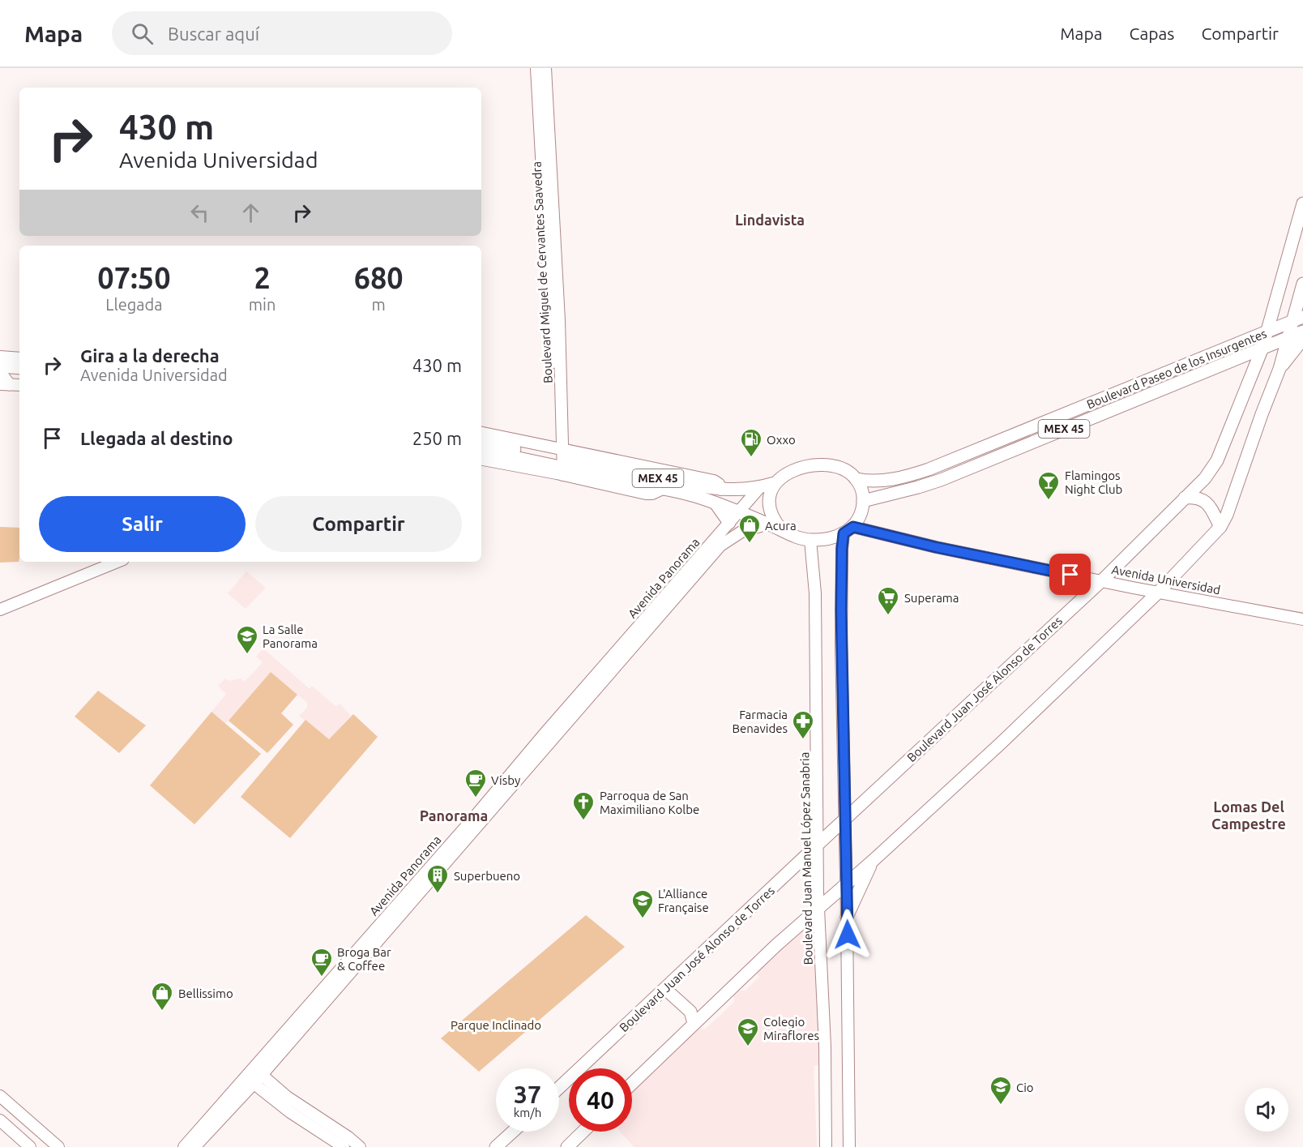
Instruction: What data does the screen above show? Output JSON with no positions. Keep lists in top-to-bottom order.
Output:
{
  "streets": {
    "main road": ["Boulevard Paseo de los Insurgentes", "MEX 45", "Boulevard Juan José Alonso de Torres"],
    "street": [
      "Boulevard Miguel de Cervantes Saavedra",
      "Avenida Panorama",
      "Avenida Universidad",
      "Boulevard Juan Manuel López Sanabria"
    ]
  },
  "crossings": [
    ["Boulevard Miguel de Cervantes Saavedra", "MEX 45"],
    ["Boulevard Paseo de los Insurgentes", "MEX 45"],
    ["Boulevard Paseo de los Insurgentes", "Avenida Universidad"],
    ["Boulevard Paseo de los Insurgentes", "Boulevard Juan José Alonso de Torres"],
    ["Boulevard Paseo de los Insurgentes", "Boulevard Juan Manuel López Sanabria"],
    ["MEX 45", "Avenida Panorama"],
    ["MEX 45", "Avenida Universidad"],
    ["MEX 45", "Boulevard Juan Manuel López Sanabria"],
    ["Avenida Universidad", "Boulevard Juan José Alonso de Torres"],
    ["Avenida Universidad", "Boulevard Juan Manuel López Sanabria"],
    ["Boulevard Juan José Alonso de Torres", "Boulevard Juan Manuel López Sanabria"]
  ],
  "districts": ["Lindavista", "Lomas Del Campestre", "Panorama"],
  "parks": ["Parque Inclinado"],
  "places": {
    "fuel station": ["Oxxo"],
    "bar": ["Flamingos Night Club"],
    "shop": ["Acura", "Bellissimo"],
    "supermarket": ["Superama"],
    "school or university": [
      "La Salle Panorama",
      "L'Alliance Française",
      "Colegio Miraflores",
      "Cio"
    ],
    "pharmacy": ["Farmacia Benavides"],
    "cafe": ["Visby", "Broga Bar & Coffee"],
    "church": ["Parroqua de San Maximiliano Kolbe"],
    "building": ["Superbueno"]
  },
  "page": {
    "header": "Mapa",
    "search": "Buscar aquí",
    "nav": ["Mapa", "Capas", "Compartir"],
    "turn": ["430 m", "Avenida Universidad"],
    "eta": [
      "07:50",
      "Llegada",
      "2",
      "min",
      "680",
      "m"
    ],
    "list": [
      {
        "name": "Gira a la derecha",
        "note": "Avenida Universidad",
        "value": "430 m"
      },
      {
        "name": "Llegada al destino",
        "value": "250 m"
      }
    ],
    "buttons": ["Salir", "Compartir"],
    "speed": "37 km/h",
    "limit": "40"
  }
}
